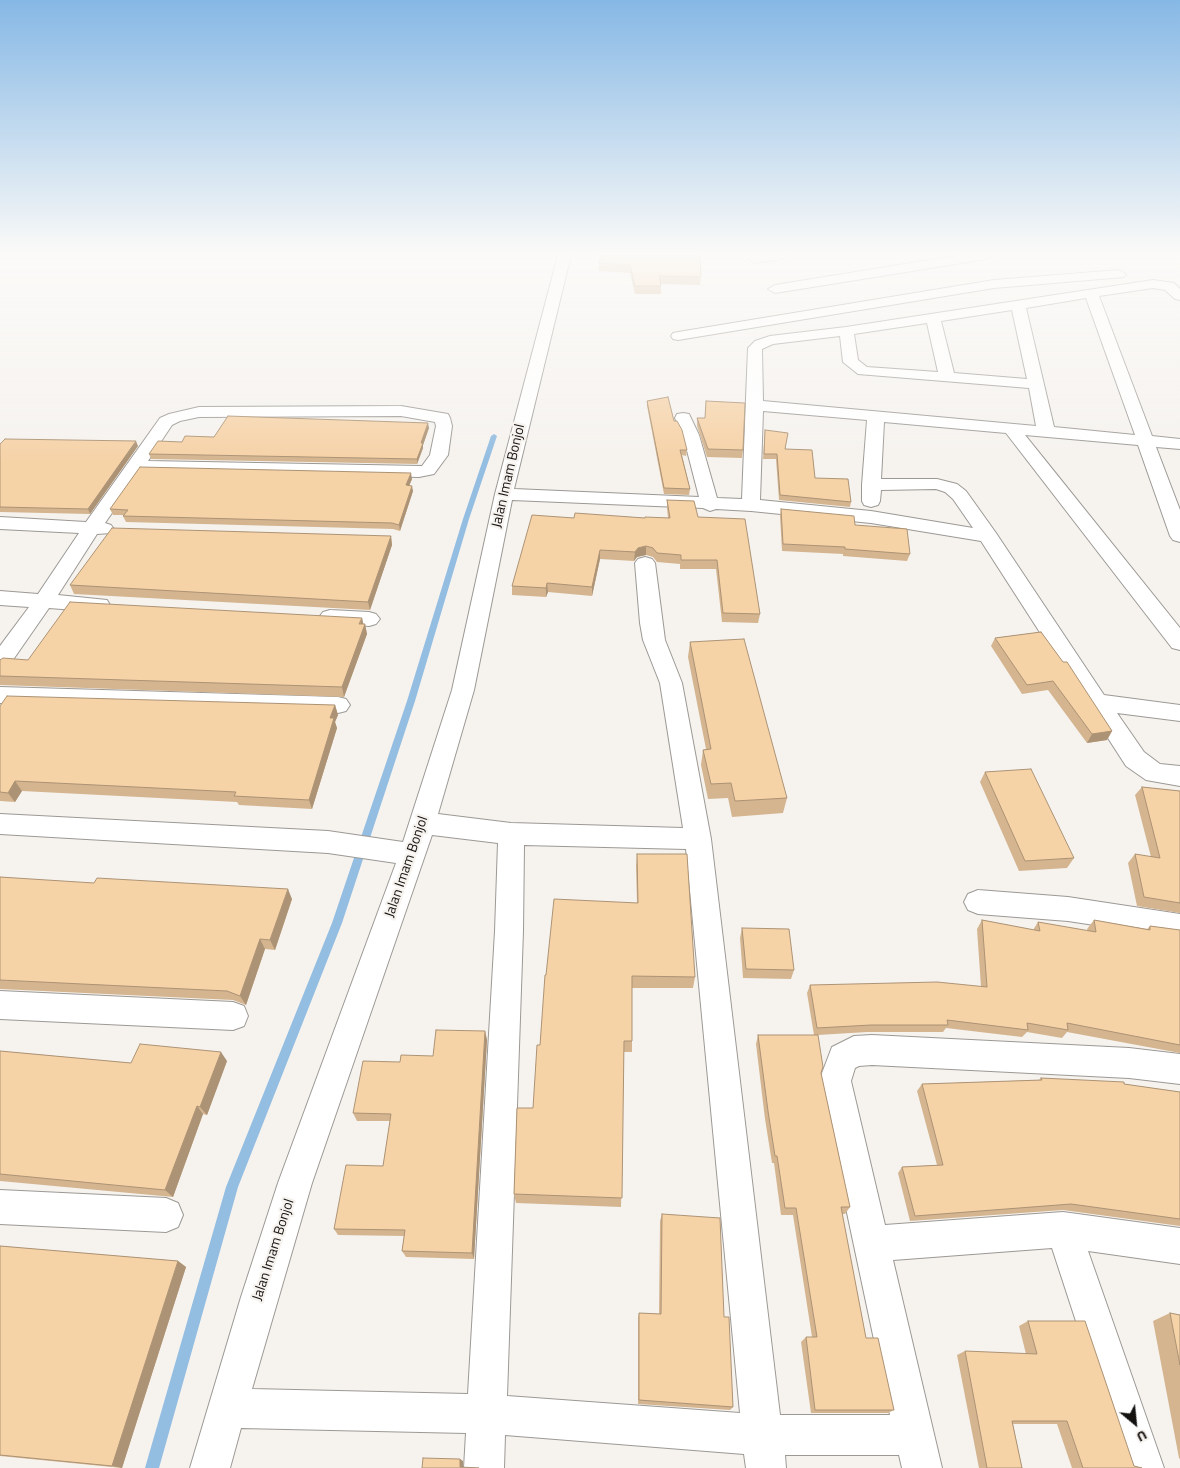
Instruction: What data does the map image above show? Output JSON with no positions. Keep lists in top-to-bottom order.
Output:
{
  "streets": {
    "street": ["Jalan Imam Bonjol"]
  },
  "north": "bottom right"
}
